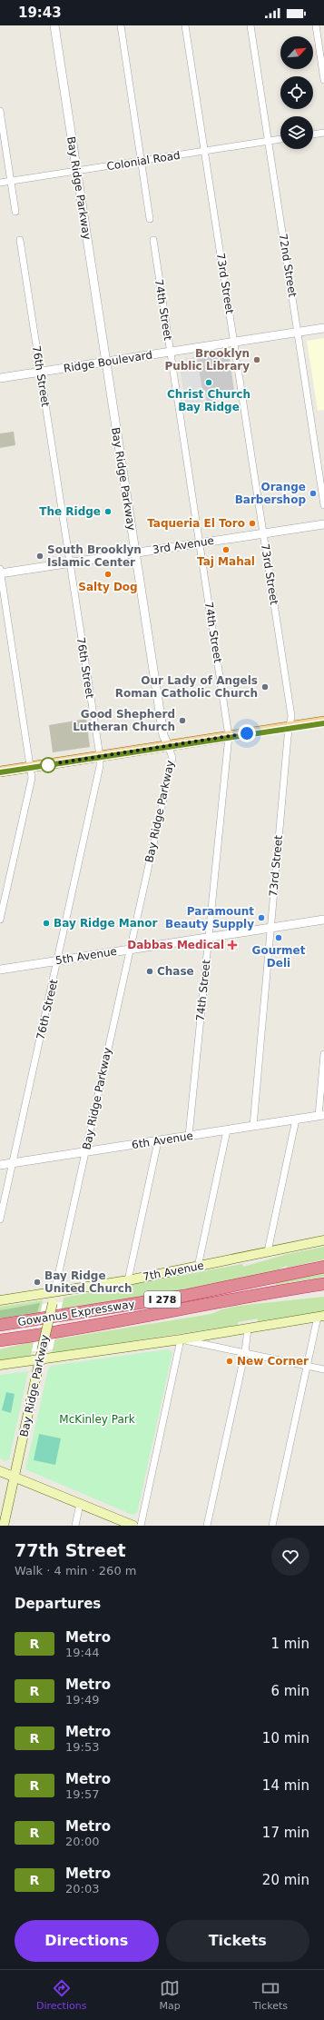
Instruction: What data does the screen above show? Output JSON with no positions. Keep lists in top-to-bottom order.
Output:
{
  "streets": {
    "highway": ["I 278", "Gowanus Expressway"],
    "main road": ["Bay Ridge Parkway", "7th Avenue"],
    "street": [
      "Colonial Road",
      "72nd Street",
      "73rd Street",
      "74th Street",
      "Ridge Boulevard",
      "76th Street",
      "3rd Avenue",
      "5th Avenue",
      "6th Avenue"
    ]
  },
  "crossings": [
    ["Colonial Road", "Bay Ridge Parkway"],
    ["Colonial Road", "72nd Street"],
    ["Colonial Road", "73rd Street"],
    ["Bay Ridge Parkway", "Ridge Boulevard"],
    ["Bay Ridge Parkway", "3rd Avenue"],
    ["Bay Ridge Parkway", "5th Avenue"],
    ["Bay Ridge Parkway", "6th Avenue"],
    ["Bay Ridge Parkway", "7th Avenue"],
    ["72nd Street", "Ridge Boulevard"],
    ["73rd Street", "Ridge Boulevard"],
    ["73rd Street", "3rd Avenue"],
    ["73rd Street", "5th Avenue"],
    ["73rd Street", "6th Avenue"],
    ["74th Street", "Ridge Boulevard"],
    ["74th Street", "3rd Avenue"],
    ["74th Street", "5th Avenue"],
    ["74th Street", "6th Avenue"],
    ["Ridge Boulevard", "76th Street"],
    ["76th Street", "3rd Avenue"],
    ["76th Street", "5th Avenue"],
    ["76th Street", "6th Avenue"]
  ],
  "parks": ["McKinley Park"],
  "places": {
    "other": [
      "Brooklyn Public Library",
      "Christ Church Bay Ridge",
      "Orange Barbershop",
      "The Ridge",
      "Taqueria El Toro",
      "Taj Mahal",
      "South Brooklyn Islamic Center",
      "Salty Dog",
      "Our Lady of Angels Roman Catholic Church",
      "Good Shepherd Lutheran Church",
      "Paramount Beauty Supply",
      "Bay Ridge Manor",
      "Gourmet Deli",
      "Chase",
      "Bay Ridge United Church",
      "New Corner"
    ],
    "health": ["Dabbas Medical"]
  },
  "lines": ["metro line R"],
  "north": "top right",
  "page": {
    "status": "19:43",
    "heading": [
      ["77th Street", "Walk · 4 min · 260 m"],
      "Departures"
    ],
    "list": [
      {
        "mark": "R",
        "name": "Metro",
        "note": "19:44",
        "value": "1 min"
      },
      {
        "mark": "R",
        "name": "Metro",
        "note": "19:49",
        "value": "6 min"
      },
      {
        "mark": "R",
        "name": "Metro",
        "note": "19:53",
        "value": "10 min"
      },
      {
        "mark": "R",
        "name": "Metro",
        "note": "19:57",
        "value": "14 min"
      },
      {
        "mark": "R",
        "name": "Metro",
        "note": "20:00",
        "value": "17 min"
      },
      {
        "mark": "R",
        "name": "Metro",
        "note": "20:03",
        "value": "20 min"
      }
    ],
    "buttons": ["Directions", "Tickets"],
    "tabs": ["Directions", "Map", "Tickets"]
  }
}
